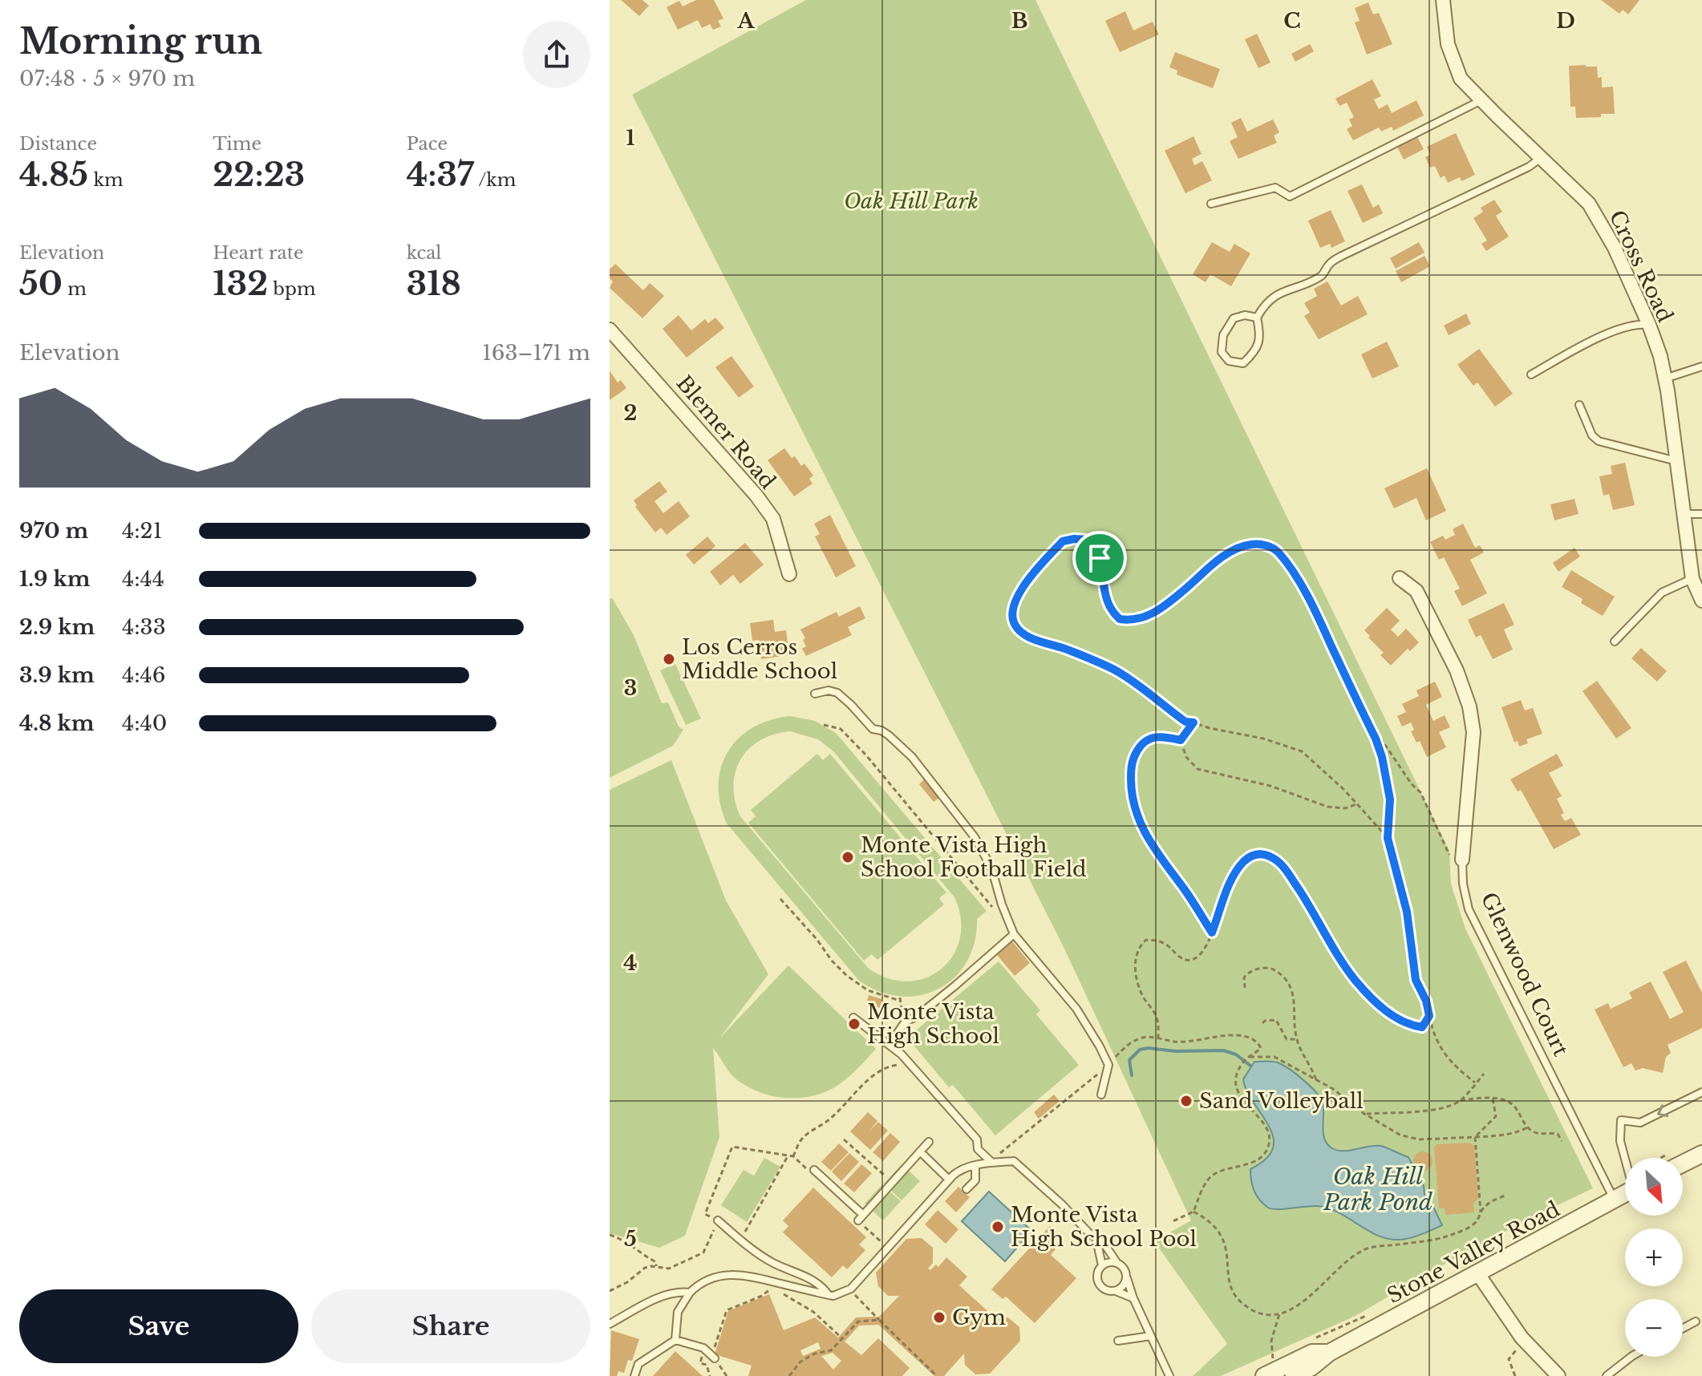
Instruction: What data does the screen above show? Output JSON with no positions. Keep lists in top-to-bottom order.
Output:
{
  "streets": {
    "street": [
      "Cross Road",
      "Blemer Road",
      "Glenwood Court",
      "Stone Valley Road"
    ]
  },
  "crossings": [
    ["Glenwood Court", "Stone Valley Road"]
  ],
  "water": ["Oak Hill Park Pond"],
  "parks": ["Oak Hill Park"],
  "places": [
    "Los Cerros Middle School",
    "Monte Vista High School Football Field",
    "Monte Vista High School",
    "Sand Volleyball",
    "Monte Vista High School Pool",
    "Gym"
  ],
  "north": "bottom right",
  "page": {
    "heading": ["Morning run", "07:48 · 5 × 970 m"],
    "stats": [
      ["Distance", "4.85 km"],
      ["Time", "22:23"],
      ["Pace", "4:37 /km"],
      ["Elevation", "50 m"],
      ["Heart rate", "132 bpm"],
      ["kcal", "318"]
    ],
    "chart": ["Elevation", "163–171 m"],
    "list": [
      {
        "name": "970 m",
        "note": "4:21"
      },
      {
        "name": "1.9 km",
        "note": "4:44"
      },
      {
        "name": "2.9 km",
        "note": "4:33"
      },
      {
        "name": "3.9 km",
        "note": "4:46"
      },
      {
        "name": "4.8 km",
        "note": "4:40"
      }
    ],
    "map_buttons": ["+", "−"],
    "buttons": ["Save", "Share"]
  },
  "grid": {
    "columns": [
      "A",
      "B",
      "C",
      "D"
    ],
    "rows": [
      "1",
      "2",
      "3",
      "4",
      "5"
    ]
  }
}
